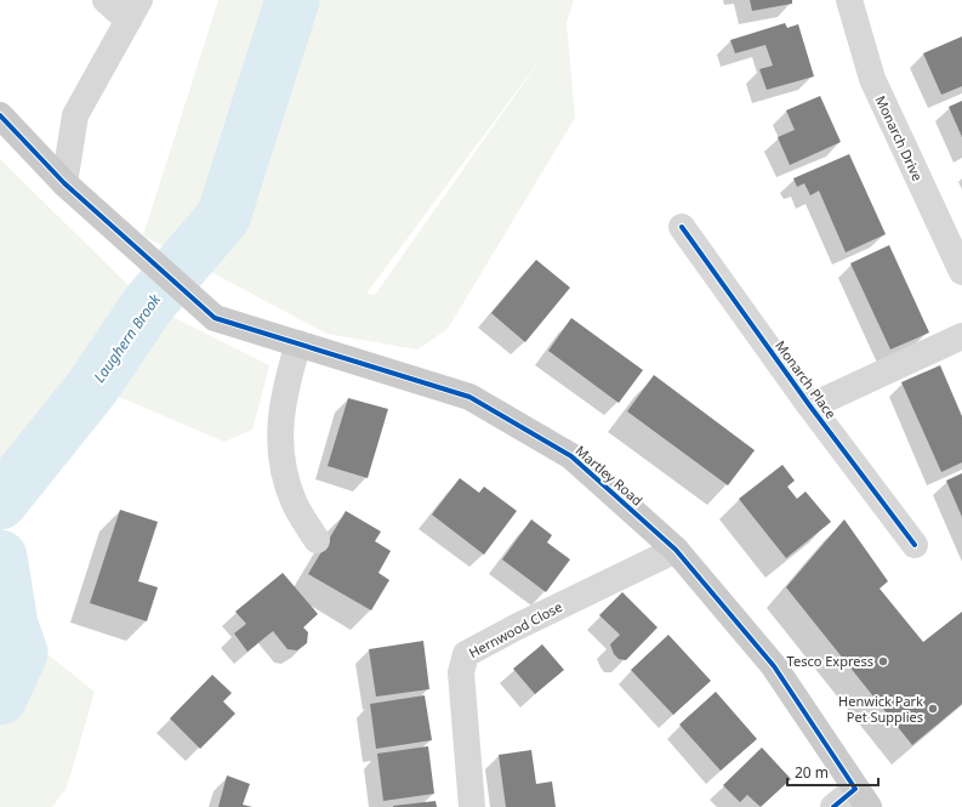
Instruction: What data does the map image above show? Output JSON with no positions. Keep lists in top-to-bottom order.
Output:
{
  "streets": {
    "main road": ["Martley Road"],
    "street": ["Monarch Drive", "Monarch Place", "Hernwood Close"]
  },
  "crossings": [
    ["Martley Road", "Hernwood Close"]
  ],
  "water": ["Laughern Brook"],
  "places": ["Tesco Express", "Henwick Park Pet Supplies"],
  "scale_bar": "20 m"
}
